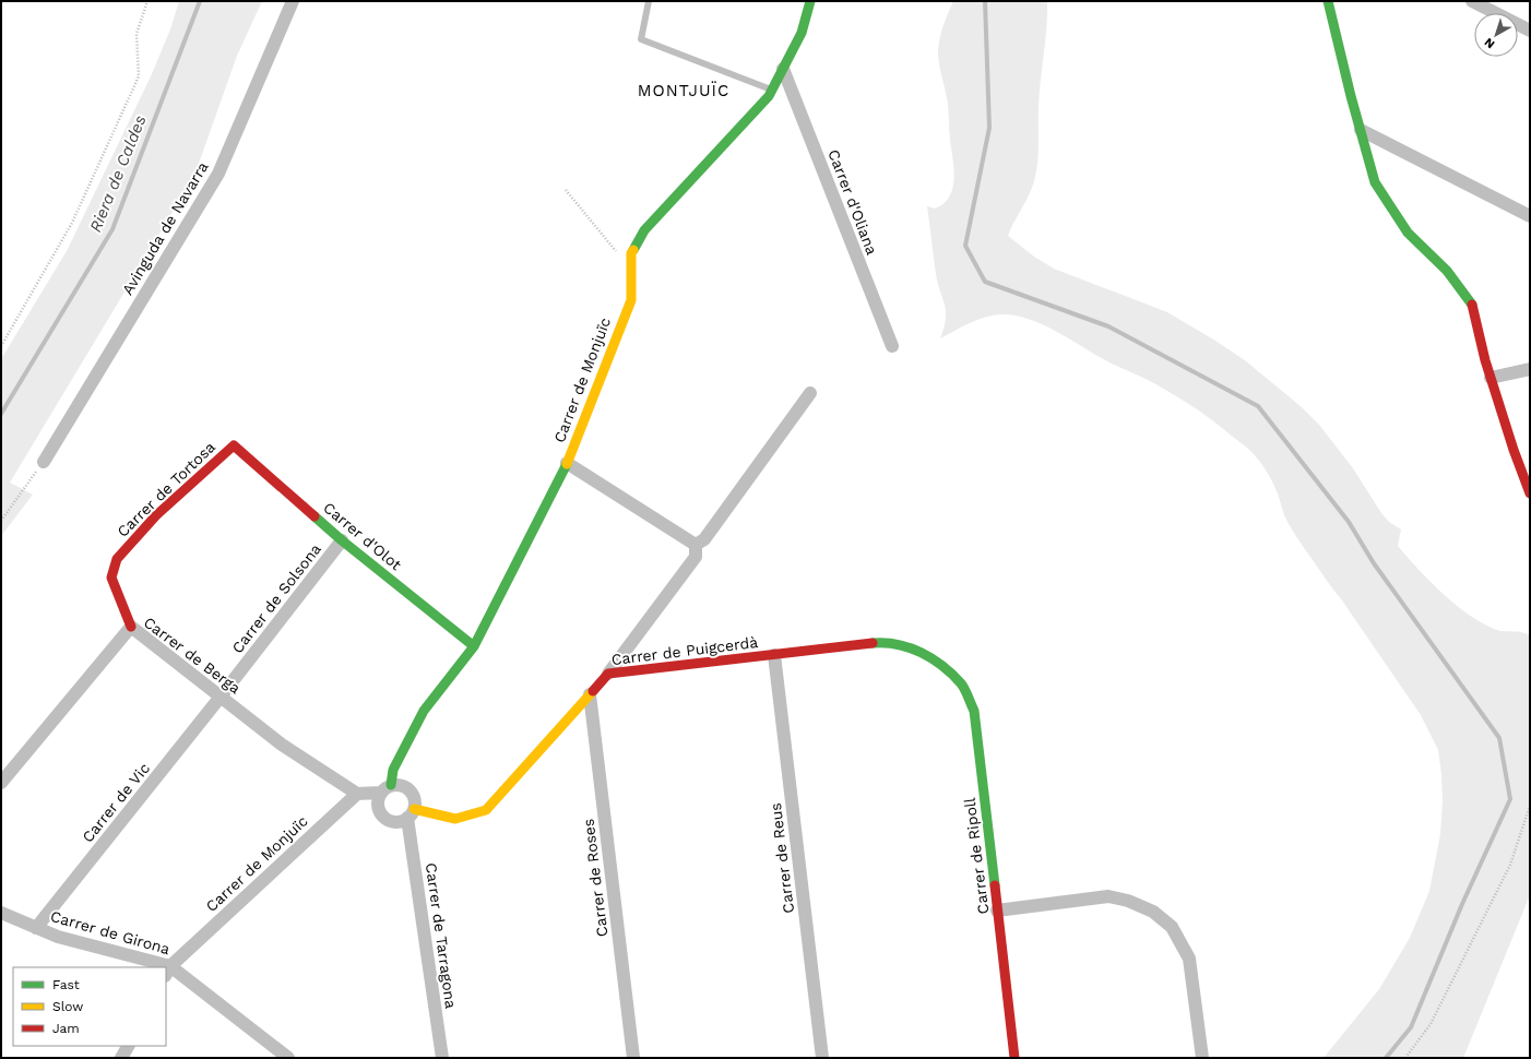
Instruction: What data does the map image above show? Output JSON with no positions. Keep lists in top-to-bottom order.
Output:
{
  "streets": {
    "street": [
      "Carrer d'Oliana",
      "Avinguda de Navarra",
      "Carrer de Monjuïc",
      "Carrer de Tortosa",
      "Carrer d'Olot",
      "Carrer de Solsona",
      "Carrer de Puigcerdà",
      "Carrer de Berga",
      "Carrer de Vic",
      "Carrer de Ripoll",
      "Carrer de Reus",
      "Carrer de Roses",
      "Carrer de Girona",
      "Carrer de Tarragona"
    ]
  },
  "crossings": [
    ["Carrer d'Oliana", "Carrer de Monjuïc"],
    ["Carrer de Monjuïc", "Carrer d'Olot"],
    ["Carrer de Monjuïc", "Carrer de Puigcerdà"],
    ["Carrer de Monjuïc", "Carrer de Berga"],
    ["Carrer de Monjuïc", "Carrer de Girona"],
    ["Carrer de Monjuïc", "Carrer de Tarragona"],
    ["Carrer de Tortosa", "Carrer d'Olot"],
    ["Carrer de Tortosa", "Carrer de Berga"],
    ["Carrer d'Olot", "Carrer de Solsona"],
    ["Carrer de Solsona", "Carrer de Berga"],
    ["Carrer de Solsona", "Carrer de Vic"],
    ["Carrer de Puigcerdà", "Carrer de Ripoll"],
    ["Carrer de Puigcerdà", "Carrer de Reus"],
    ["Carrer de Puigcerdà", "Carrer de Roses"],
    ["Carrer de Puigcerdà", "Carrer de Tarragona"],
    ["Carrer de Berga", "Carrer de Vic"],
    ["Carrer de Vic", "Carrer de Girona"]
  ],
  "districts": ["MONTJUÏC"],
  "water": ["Riera de Caldes"],
  "legend": ["Fast", "Slow", "Jam"],
  "north": "bottom left"
}
